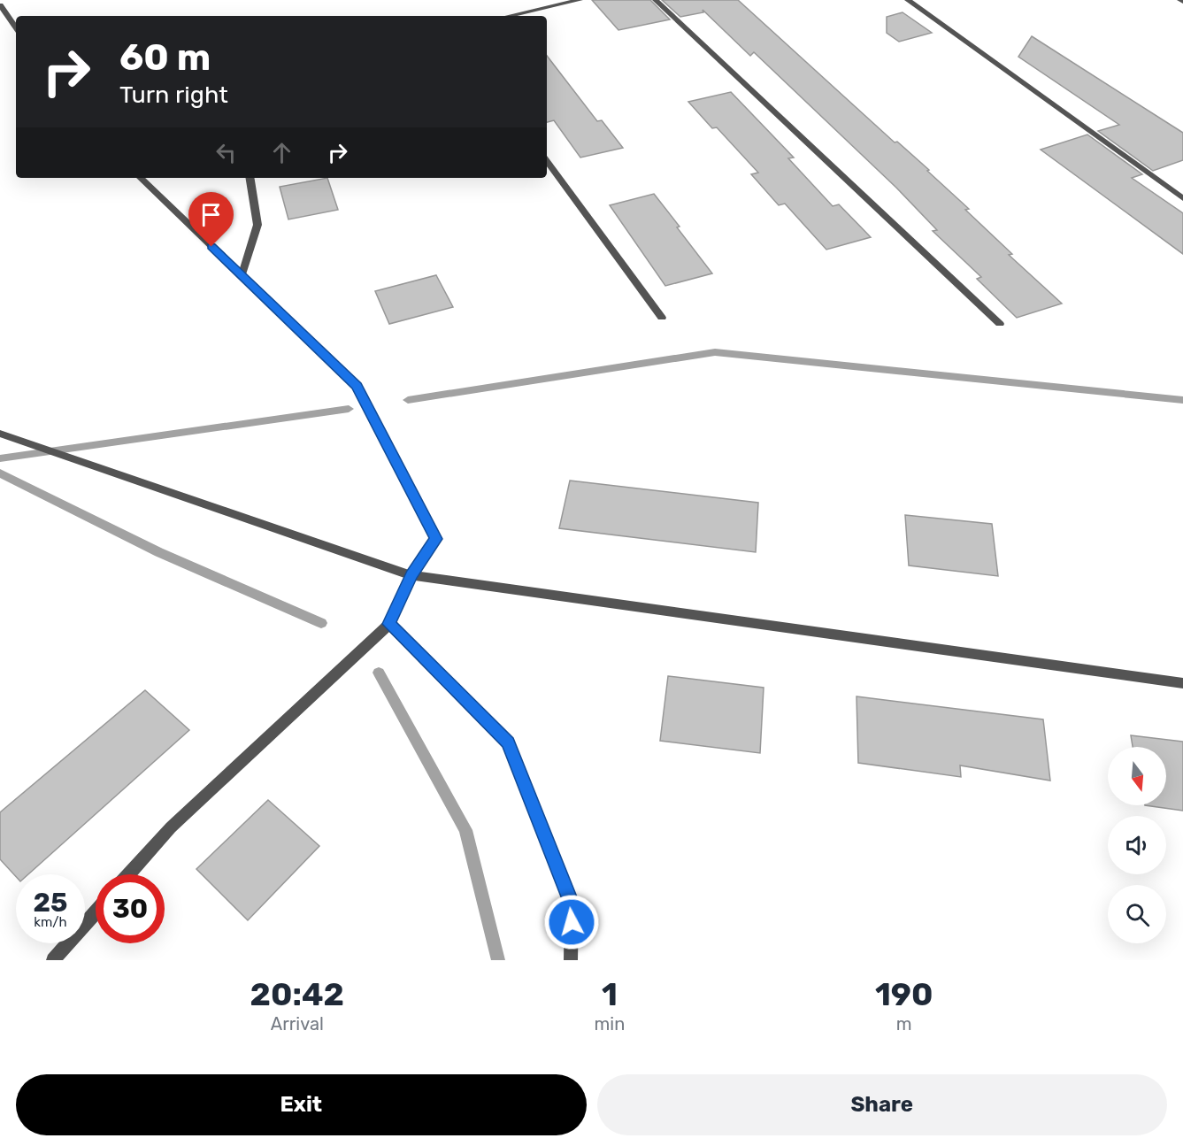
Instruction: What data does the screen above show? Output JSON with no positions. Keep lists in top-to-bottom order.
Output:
{
  "north": "bottom",
  "page": {
    "turn": ["60 m", "Turn right"],
    "speed": "25 km/h",
    "limit": "30",
    "eta": [
      "20:42",
      "Arrival",
      "1",
      "min",
      "190",
      "m"
    ],
    "buttons": ["Exit", "Share"]
  }
}
